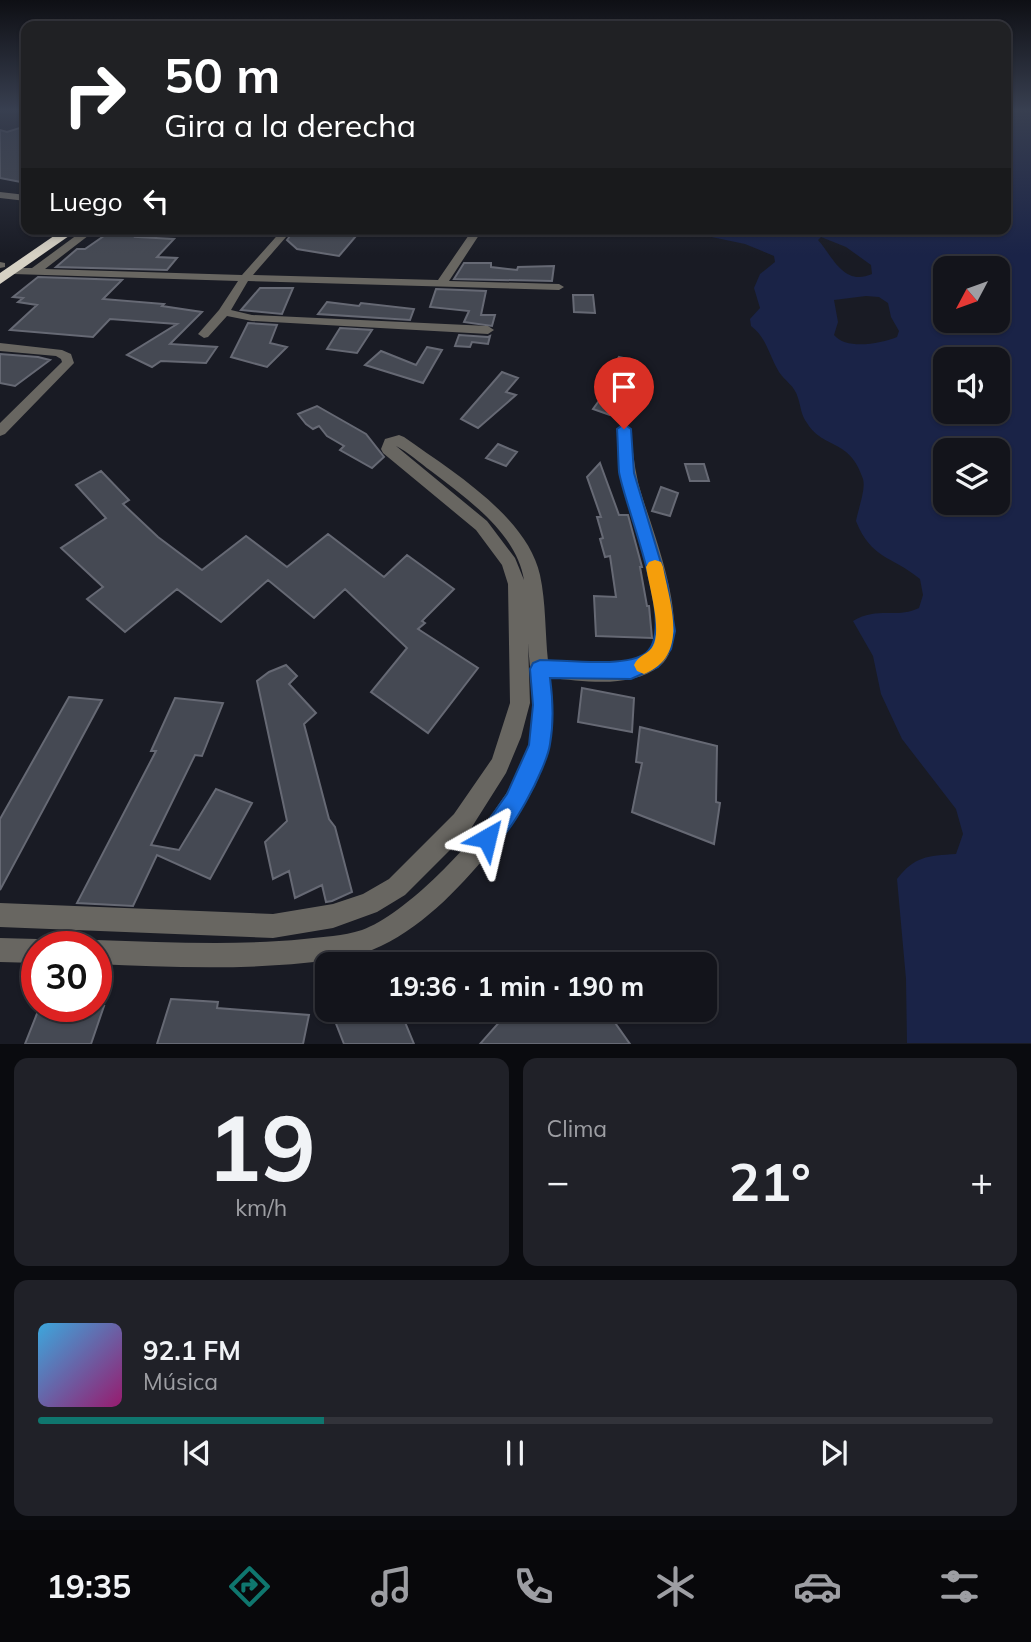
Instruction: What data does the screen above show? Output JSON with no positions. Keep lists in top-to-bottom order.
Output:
{
  "north": "bottom left",
  "page": {
    "turn": ["50 m", "Gira a la derecha"],
    "then": "Luego",
    "limit": "30",
    "trip": "19:36 · 1 min · 190 m",
    "tile": [
      ["19", "km/h"],
      "Clima"
    ],
    "heat": ["−", "21°", "+"],
    "song": ["92.1 FM", "Música"],
    "tabs": "19:35"
  }
}
